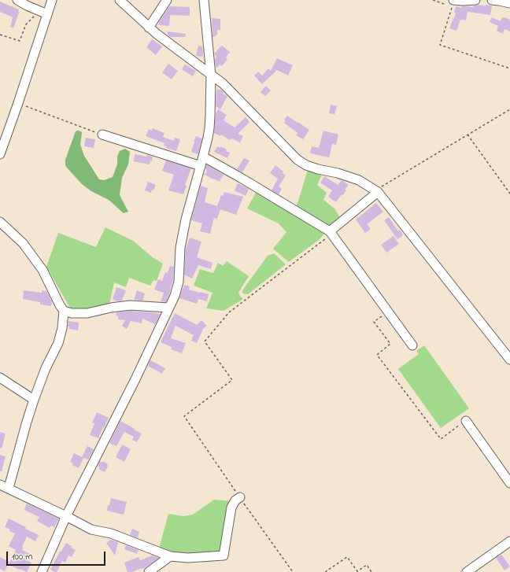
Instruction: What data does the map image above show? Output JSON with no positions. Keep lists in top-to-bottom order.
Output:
{
  "scale_bar": "100 m"
}
